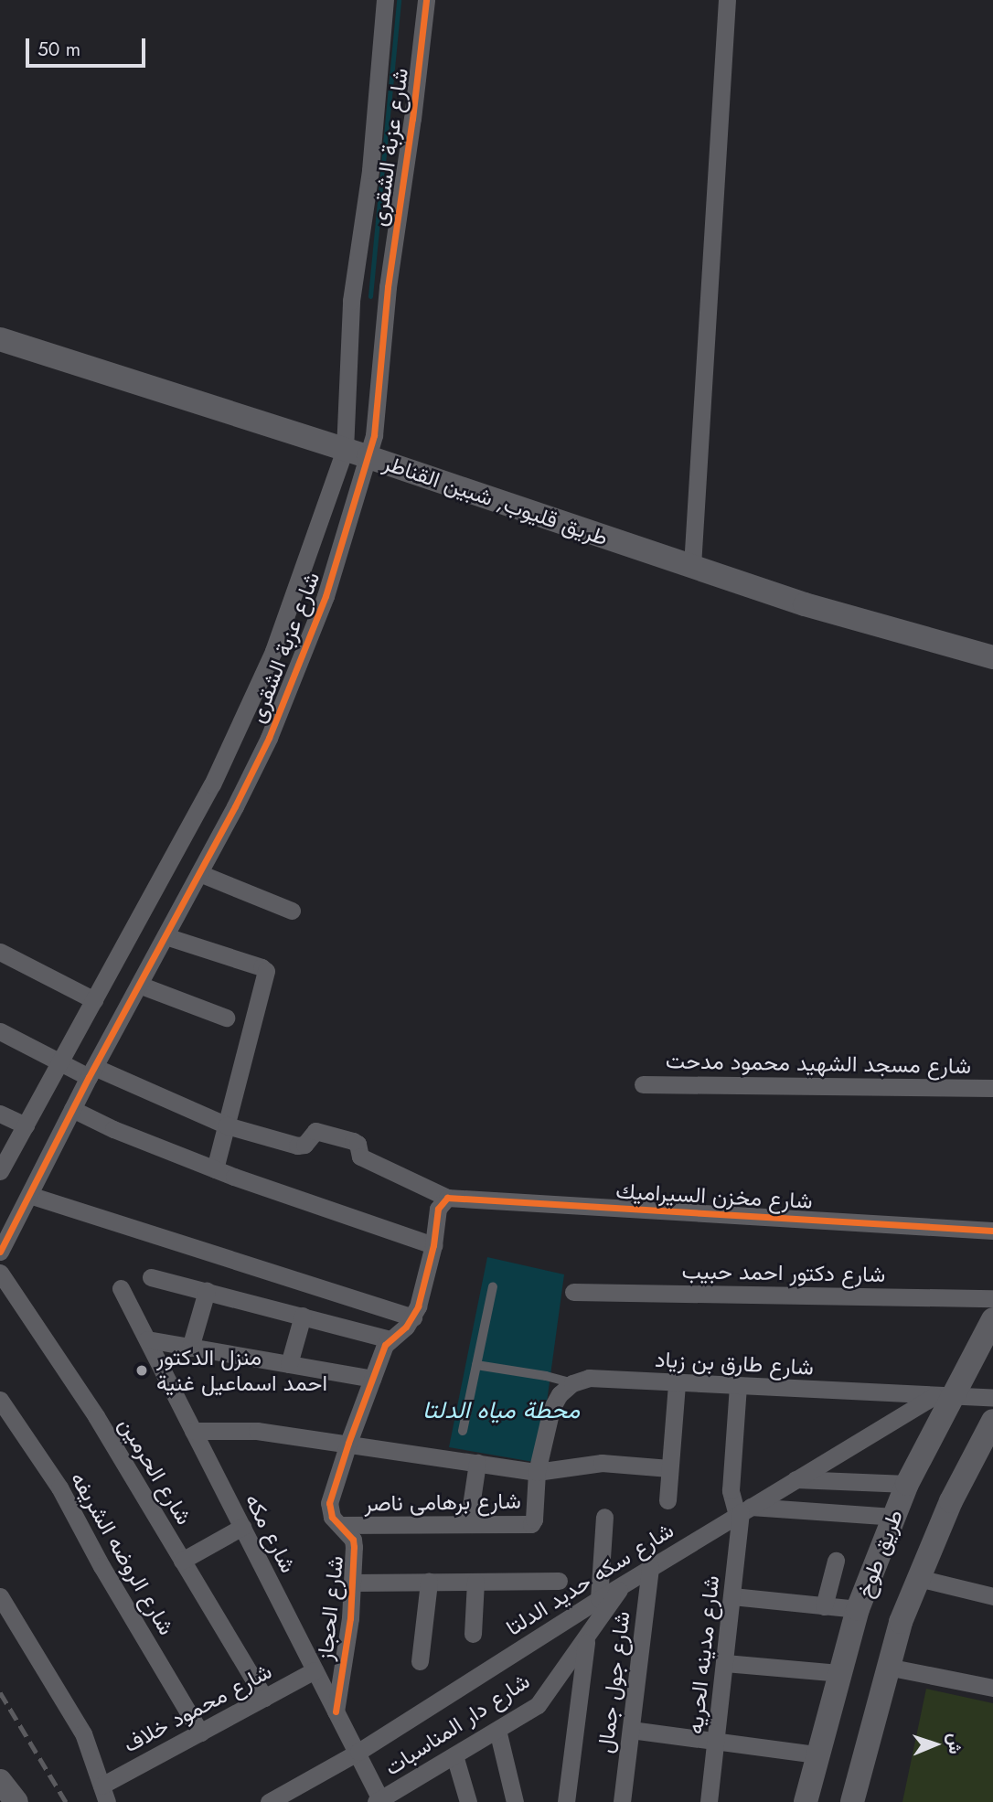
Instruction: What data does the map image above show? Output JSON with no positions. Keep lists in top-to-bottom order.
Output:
{
  "streets": {
    "main road": ["طريق قليوب, شبين القناطر", "طريق طوخ"],
    "street": [
      "شارع عزبة الشقرى",
      "شارع مسجد الشهيد محمود مدحت",
      "شارع مخزن السيراميك",
      "شارع دكتور احمد حبيب",
      "شارع طارق بن زياد",
      "شارع الحرمين",
      "شارع برهامى ناصر",
      "شارع مكه",
      "شارع الروضه الشريفه",
      "شارع سكه حديد الدلتا",
      "شارع الحجاز",
      "شارع مدينه الحريه",
      "شارع جول جمال",
      "شارع محمود خلاف",
      "شارع دار المناسبات"
    ]
  },
  "crossings": [
    ["شارع عزبة الشقرى", "طريق قليوب, شبين القناطر"],
    ["شارع طارق بن زياد", "طريق طوخ"],
    ["شارع طارق بن زياد", "شارع سكه حديد الدلتا"],
    ["شارع طارق بن زياد", "شارع مدينه الحريه"],
    ["شارع الحرمين", "شارع محمود خلاف"],
    ["شارع برهامى ناصر", "شارع الحجاز"],
    ["شارع مكه", "شارع سكه حديد الدلتا"],
    ["شارع مكه", "شارع الحجاز"],
    ["شارع مكه", "شارع محمود خلاف"],
    ["شارع مكه", "شارع دار المناسبات"],
    ["شارع الروضه الشريفه", "شارع محمود خلاف"],
    ["طريق طوخ", "شارع سكه حديد الدلتا"],
    ["شارع سكه حديد الدلتا", "شارع مدينه الحريه"],
    ["شارع سكه حديد الدلتا", "شارع جول جمال"],
    ["شارع سكه حديد الدلتا", "شارع دار المناسبات"]
  ],
  "water": ["محطة مياه الدلتا"],
  "places": ["منزل الدكتور احمد اسماعيل غنية"],
  "scale_bar": "50 m",
  "north": "right"
}
